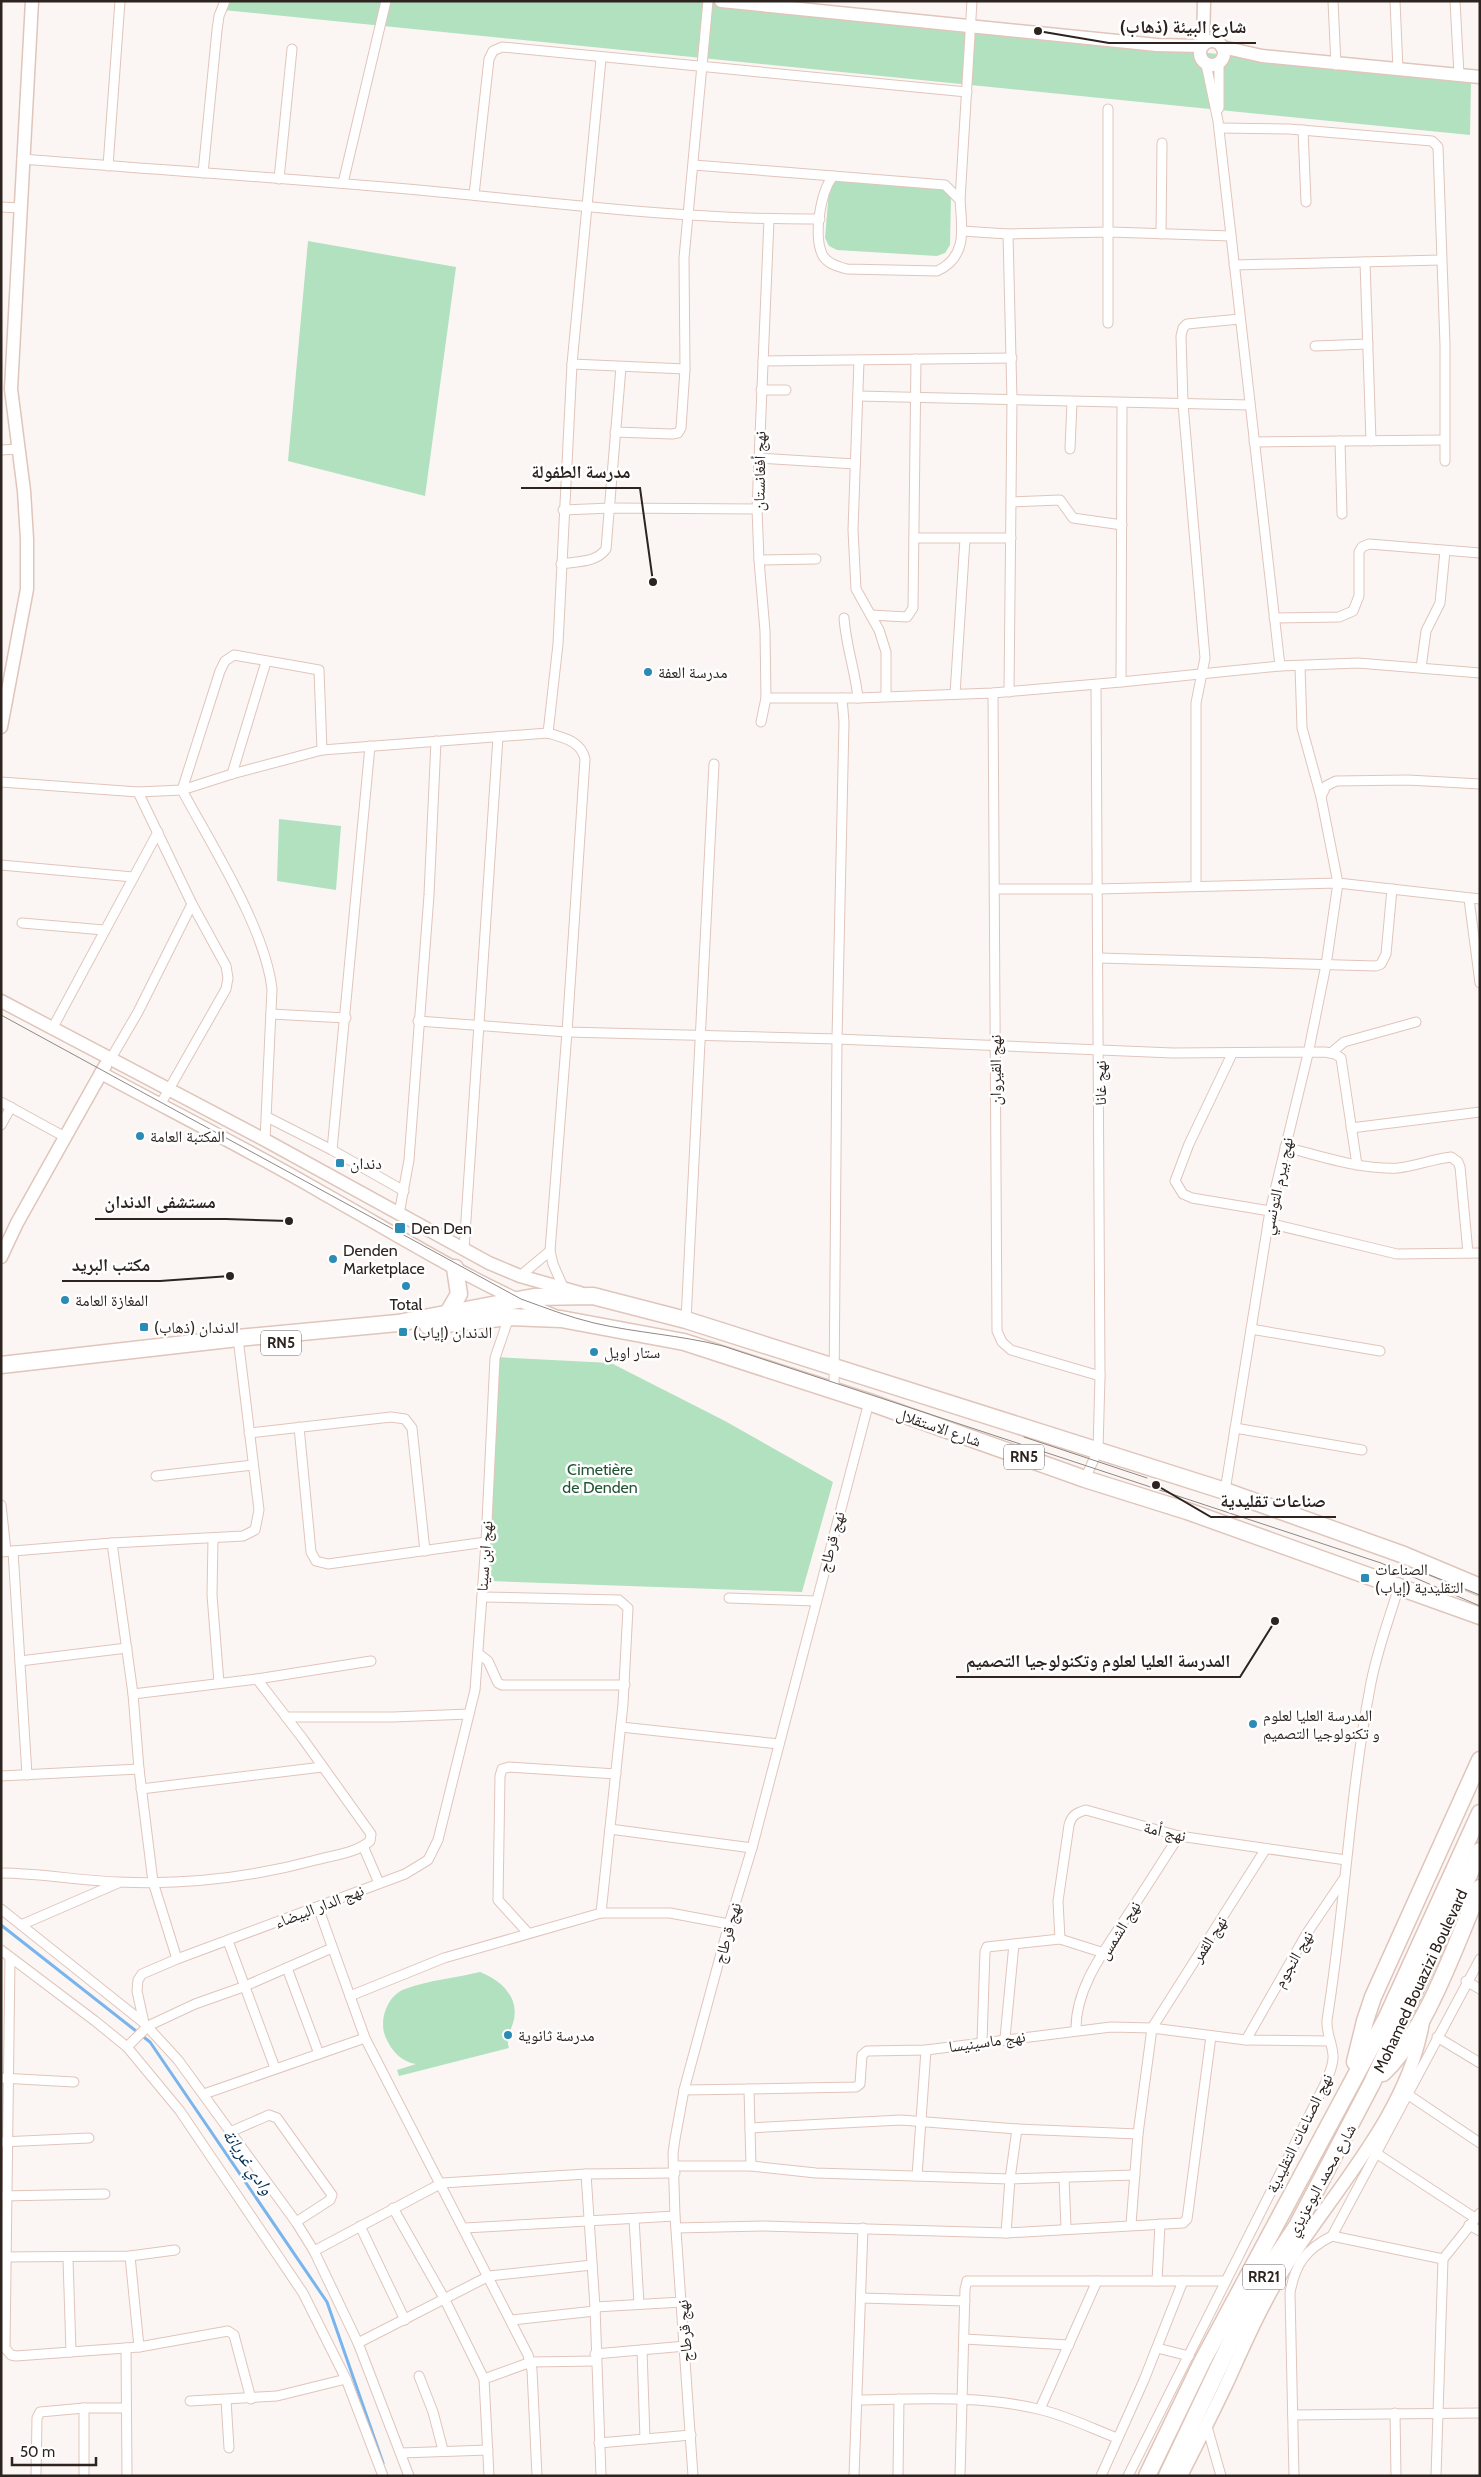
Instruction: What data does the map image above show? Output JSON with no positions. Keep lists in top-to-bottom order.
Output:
{
  "streets": {
    "highway": [
      "RN5",
      "شارع الاستقلال",
      "Mohamed Bouazizi Boulevard",
      "شارع محمد البوعزيزي",
      "RR21"
    ],
    "street": [
      "نهج أفغانستان",
      "نهج القيروان",
      "نهج غانا",
      "نهج بيرم التونسي",
      "نهج قرطاج",
      "نهج ابن سينا",
      "نهج أمة",
      "نهج الدار البيضاء",
      "نهج الشمس",
      "نهج القمر",
      "نهج النجوم",
      "نهج ماسينيسا",
      "نهج الصناعات التقليدية"
    ]
  },
  "crossings": [
    ["نهج القيروان", "نهج غانا"],
    ["نهج غانا", "شارع الاستقلال"],
    ["نهج بيرم التونسي", "شارع الاستقلال"],
    ["RN5", "شارع الاستقلال"],
    ["RN5", "نهج ابن سينا"],
    ["شارع الاستقلال", "نهج قرطاج"],
    ["شارع الاستقلال", "نهج الصناعات التقليدية"],
    ["نهج ابن سينا", "نهج الدار البيضاء"],
    ["نهج أمة", "نهج الشمس"],
    ["نهج أمة", "نهج القمر"],
    ["نهج أمة", "نهج الصناعات التقليدية"],
    ["نهج الشمس", "نهج ماسينيسا"],
    ["نهج القمر", "نهج ماسينيسا"],
    ["نهج النجوم", "نهج ماسينيسا"],
    ["نهج النجوم", "نهج الصناعات التقليدية"],
    ["Mohamed Bouazizi Boulevard", "شارع محمد البوعزيزي"],
    ["نهج ماسينيسا", "نهج الصناعات التقليدية"]
  ],
  "water": ["وادي غريانة"],
  "parks": ["Cimetière de Denden"],
  "places": {
    "other": [
      "شارع البيئة (ذهاب)",
      "مدرسة الطفولة",
      "مدرسة العفة",
      "المكتبة العامة",
      "مستشفى الدندان",
      "Denden Marketplace",
      "مكتب البريد",
      "Total",
      "المغازة العامة",
      "ستار اويل",
      "صناعات تقليدية",
      "المدرسة العليا لعلوم وتكنولوجيا التصميم",
      "المدرسة العليا لعلوم و تكنولوجيا التصميم",
      "مدرسة ثانوية"
    ],
    "transit": [
      "دندان",
      "Den Den",
      "الدندان (ذهاب)",
      "الدندان (إياب)",
      "الصناعات التقليدية (إياب)"
    ]
  },
  "scale_bar": "50 m"
}
